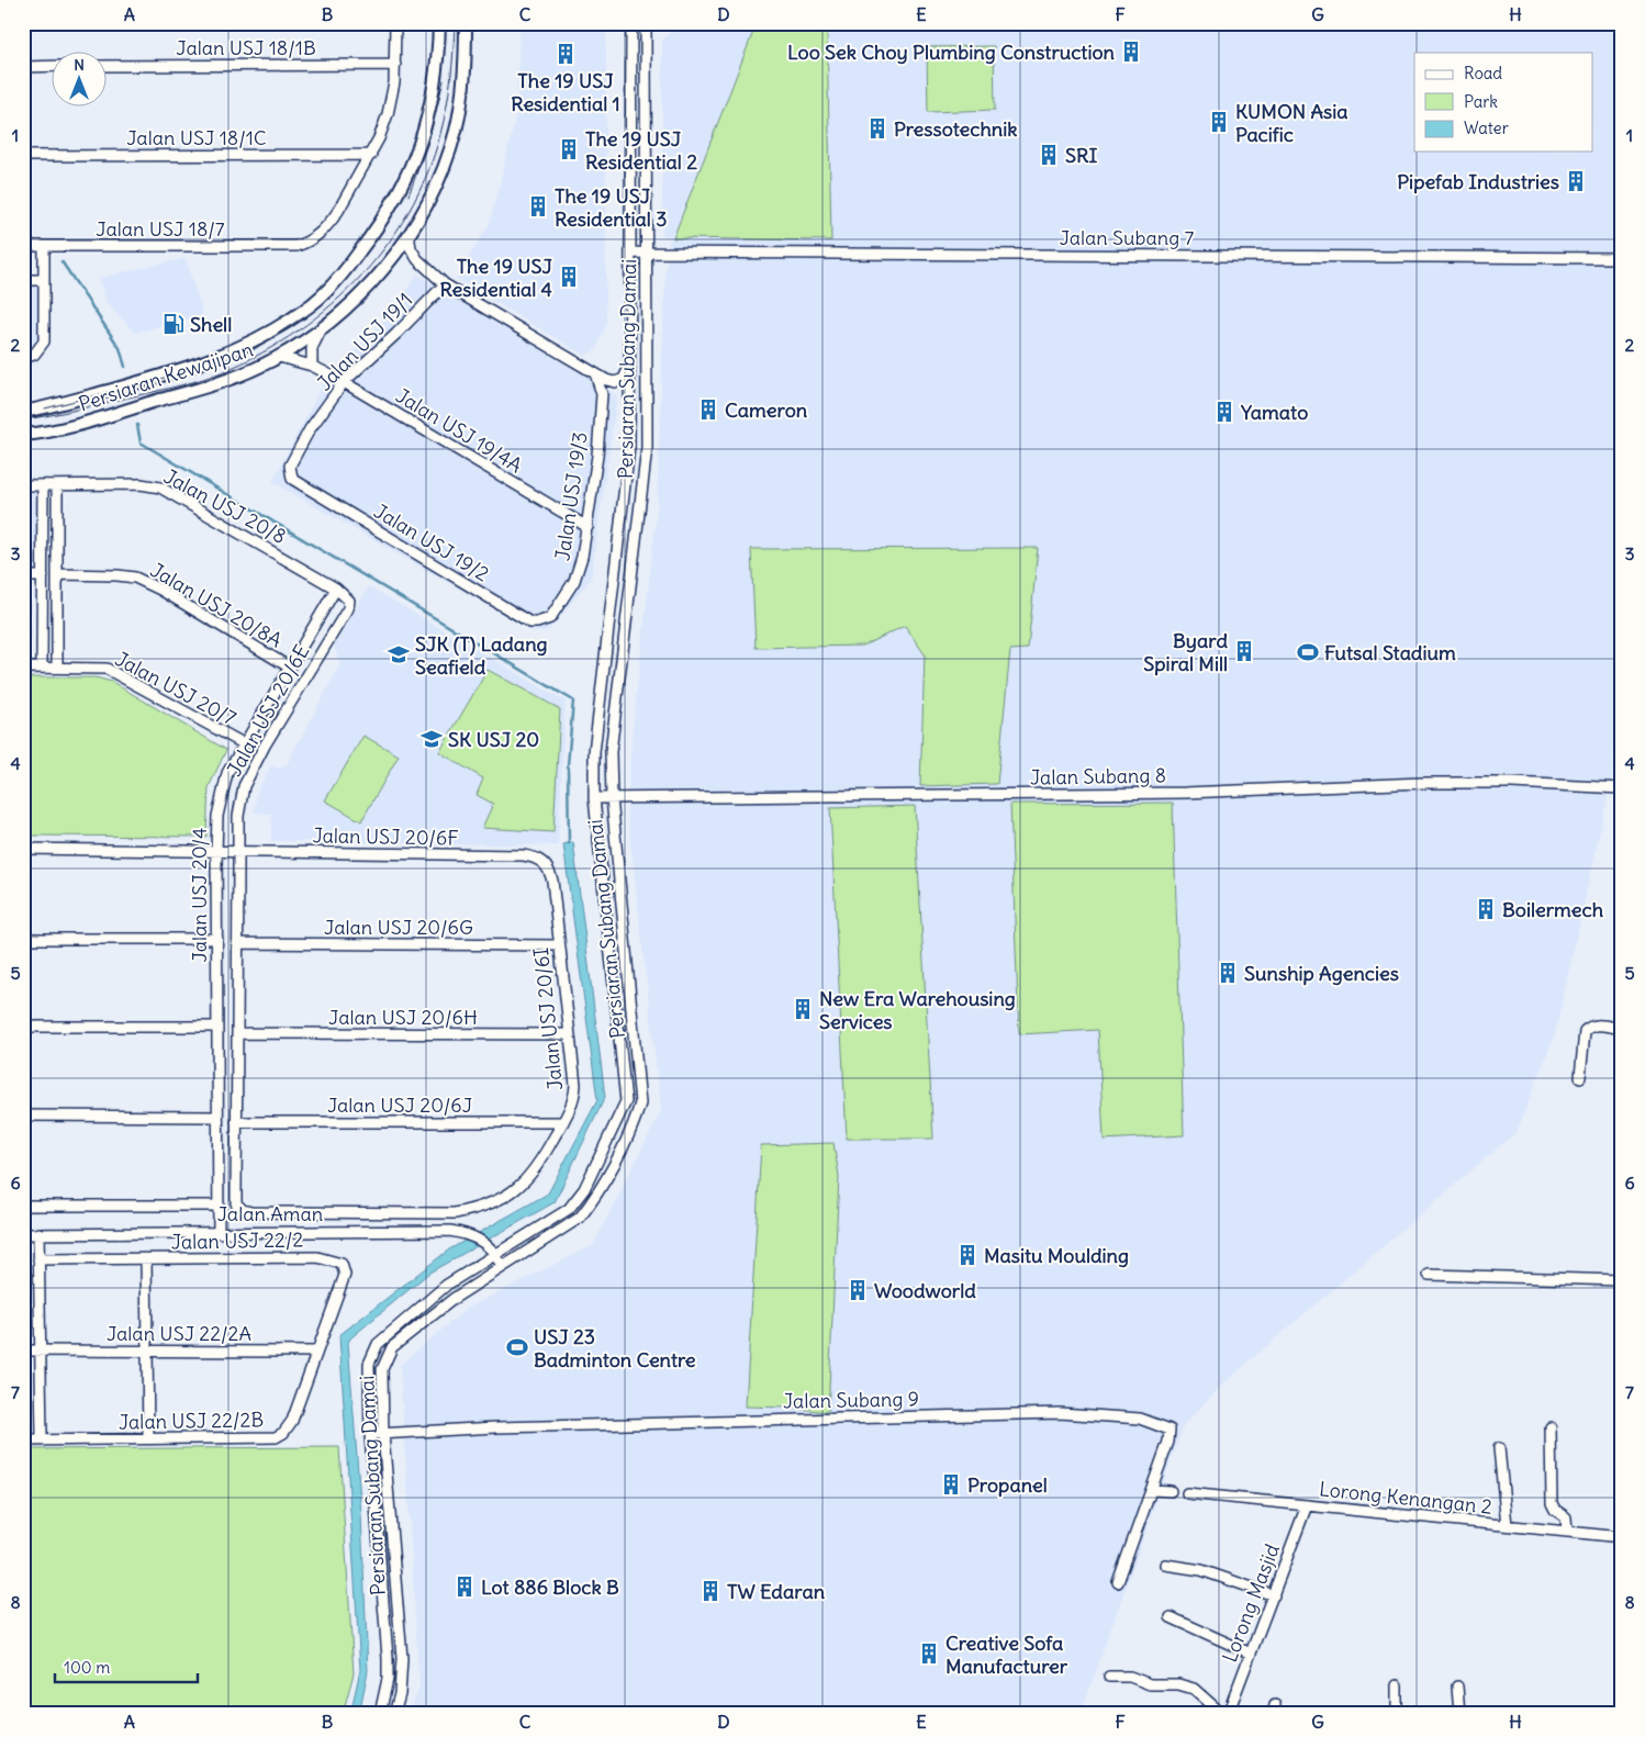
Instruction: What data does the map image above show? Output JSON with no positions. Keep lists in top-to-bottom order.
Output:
{
  "streets": {
    "main road": ["Persiaran Kewajipan"],
    "street": [
      "Jalan USJ 18/1B",
      "Jalan USJ 18/1C",
      "Jalan USJ 18/7",
      "Jalan Subang 7",
      "Jalan USJ 19/1",
      "Persiaran Subang Damai",
      "Jalan USJ 19/4A",
      "Jalan USJ 19/3",
      "Jalan USJ 20/8",
      "Jalan USJ 19/2",
      "Jalan USJ 20/8A",
      "Jalan USJ 20/7",
      "Jalan USJ 20/6E",
      "Jalan Subang 8",
      "Jalan USJ 20/6F",
      "Jalan USJ 20/4",
      "Jalan USJ 20/6G",
      "Jalan USJ 20/6H",
      "Jalan USJ 20/6I",
      "Jalan USJ 20/6J",
      "Jalan Aman",
      "Jalan USJ 22/2",
      "Jalan USJ 22/2A",
      "Jalan Subang 9",
      "Jalan USJ 22/2B",
      "Lorong Kenangan 2",
      "Lorong Masjid"
    ]
  },
  "crossings": [
    ["Jalan USJ 18/1C", "Jalan USJ 18/7"],
    ["Jalan Subang 7", "Persiaran Subang Damai"],
    ["Jalan USJ 19/1", "Jalan USJ 19/4A"],
    ["Jalan USJ 19/1", "Jalan USJ 19/2"],
    ["Persiaran Subang Damai", "Jalan Subang 8"],
    ["Persiaran Subang Damai", "Jalan Aman"],
    ["Persiaran Subang Damai", "Jalan Subang 9"],
    ["Persiaran Kewajipan", "Jalan USJ 19/4A"],
    ["Jalan USJ 19/4A", "Jalan USJ 19/3"],
    ["Jalan USJ 19/3", "Jalan USJ 19/2"],
    ["Jalan USJ 20/8", "Jalan USJ 20/6E"],
    ["Jalan USJ 20/8", "Jalan USJ 20/4"],
    ["Jalan USJ 20/8A", "Jalan USJ 20/4"],
    ["Jalan USJ 20/7", "Jalan USJ 20/4"],
    ["Jalan USJ 20/6E", "Jalan USJ 20/6F"],
    ["Jalan USJ 20/6E", "Jalan USJ 20/4"],
    ["Jalan USJ 20/6E", "Jalan USJ 20/6G"],
    ["Jalan USJ 20/6E", "Jalan USJ 20/6H"],
    ["Jalan USJ 20/6E", "Jalan USJ 20/6I"],
    ["Jalan USJ 20/6E", "Jalan USJ 20/6J"],
    ["Jalan USJ 20/6F", "Jalan USJ 20/4"],
    ["Jalan USJ 20/6F", "Jalan USJ 20/6I"],
    ["Jalan USJ 20/4", "Jalan Aman"],
    ["Jalan USJ 20/6G", "Jalan USJ 20/6I"],
    ["Jalan USJ 20/6H", "Jalan USJ 20/6I"],
    ["Jalan USJ 20/6I", "Jalan USJ 20/6J"],
    ["Jalan USJ 22/2", "Jalan USJ 22/2A"],
    ["Jalan USJ 22/2", "Jalan USJ 22/2B"],
    ["Jalan USJ 22/2A", "Jalan USJ 22/2B"],
    ["Lorong Kenangan 2", "Lorong Masjid"]
  ],
  "places": {
    "building": [
      "Loo Sek Choy Plumbing Construction",
      "The 19 USJ Residential 1",
      "KUMON Asia Pacific",
      "Pressotechnik",
      "The 19 USJ Residential 2",
      "SRI",
      "Pipefab Industries",
      "The 19 USJ Residential 3",
      "The 19 USJ Residential 4",
      "Cameron",
      "Yamato",
      "Byard Spiral Mill",
      "Boilermech",
      "Sunship Agencies",
      "New Era Warehousing Services",
      "Masitu Moulding",
      "Woodworld",
      "Propanel",
      "Lot 886 Block B",
      "TW Edaran",
      "Creative Sofa Manufacturer"
    ],
    "fuel station": ["Shell"],
    "sports": ["Futsal Stadium", "USJ 23 Badminton Centre"],
    "school or university": ["SJK (T) Ladang Seafield", "SK USJ 20"]
  },
  "legend": ["Road", "Park", "Water"],
  "scale_bar": "100 m",
  "north": "top",
  "grid": {
    "columns": [
      "A",
      "B",
      "C",
      "D",
      "E",
      "F",
      "G",
      "H"
    ],
    "rows": [
      "1",
      "2",
      "3",
      "4",
      "5",
      "6",
      "7",
      "8"
    ]
  }
}
